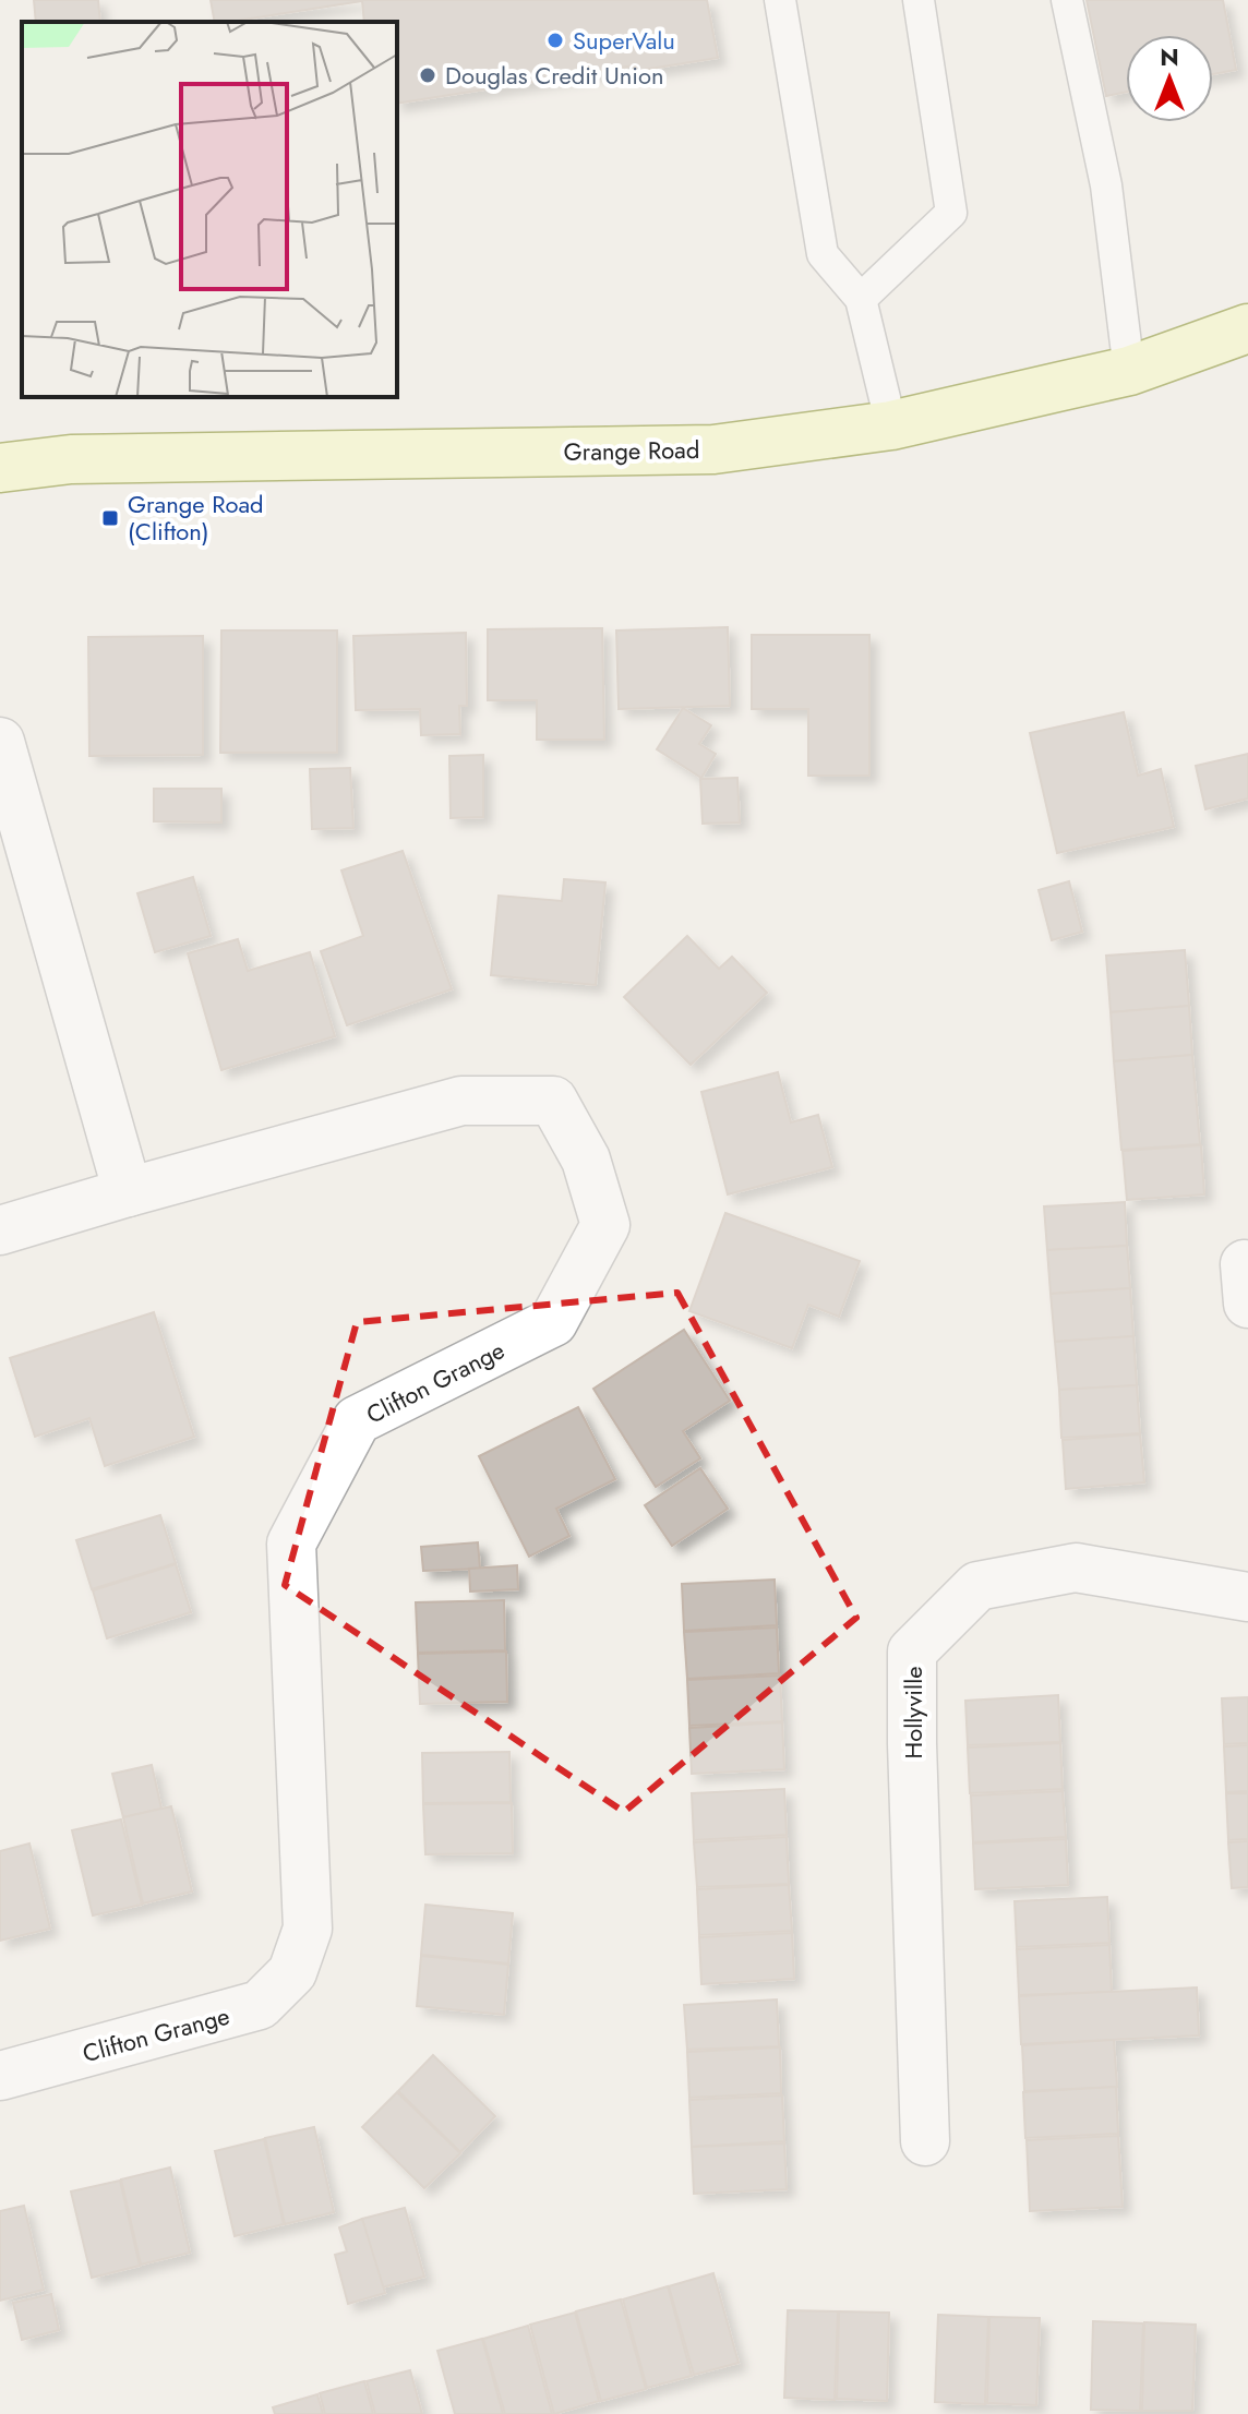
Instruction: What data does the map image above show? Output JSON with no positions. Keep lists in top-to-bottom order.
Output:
{
  "streets": {
    "main road": ["Grange Road"],
    "street": ["Clifton Grange", "Hollyville"]
  },
  "places": {
    "other": ["SuperValu", "Douglas Credit Union"],
    "transit": ["Grange Road (Clifton)"]
  },
  "north": "top"
}
